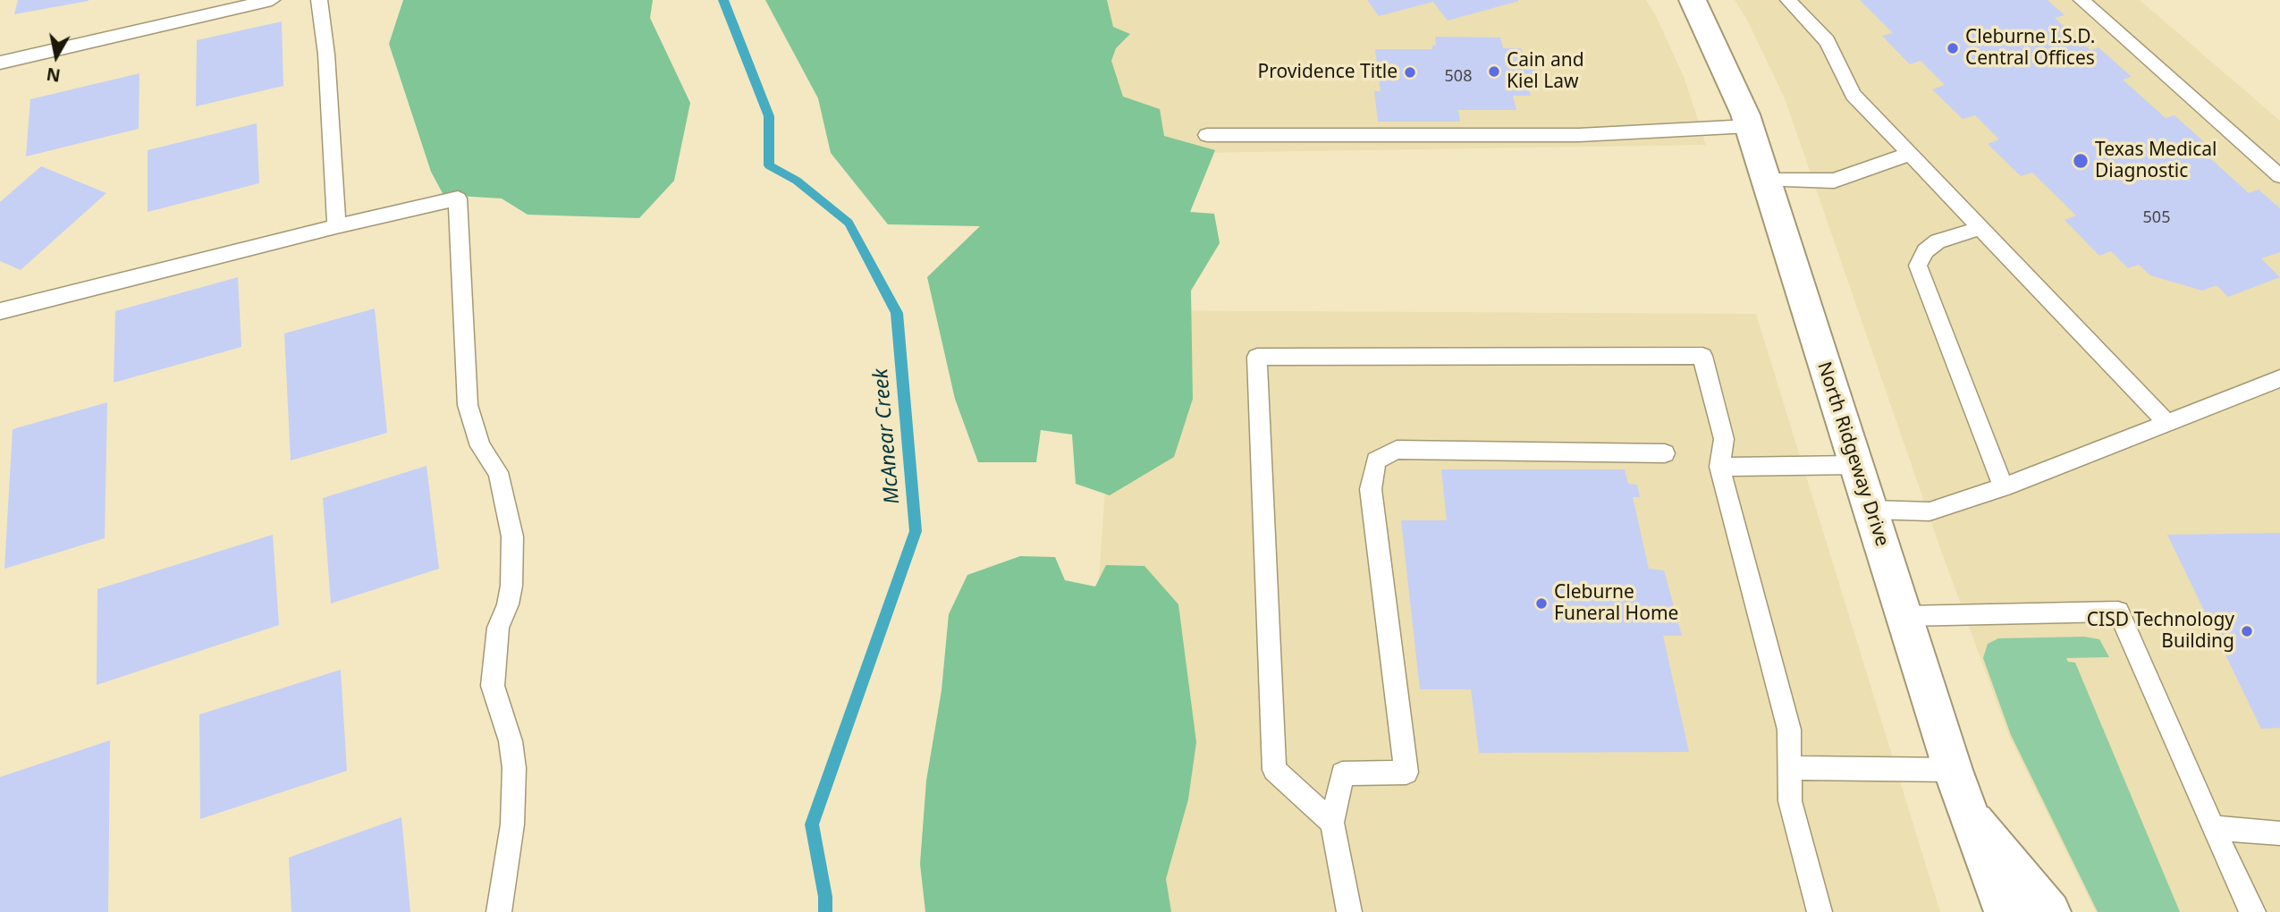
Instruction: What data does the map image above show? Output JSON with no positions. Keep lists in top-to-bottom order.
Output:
{
  "streets": {
    "street": ["North Ridgeway Drive"]
  },
  "water": ["McAnear Creek"],
  "places": [
    "Cleburne I.S.D. Central Offices",
    "Cain and Kiel Law",
    "Providence Title",
    "Texas Medical Diagnostic",
    "Cleburne Funeral Home",
    "CISD Technology Building"
  ],
  "house_numbers": ["508", "505"],
  "north": "bottom"
}
